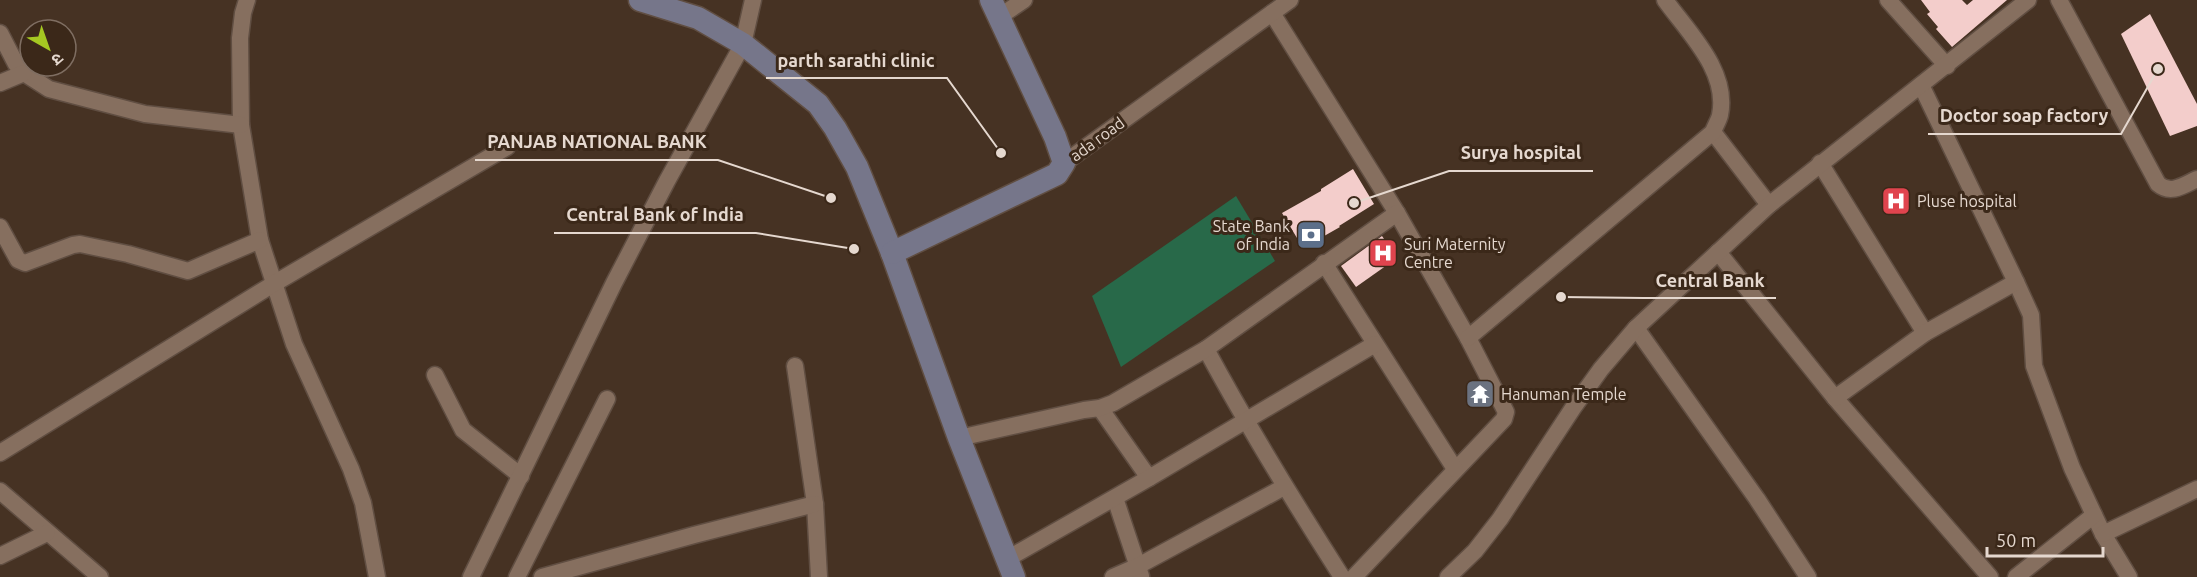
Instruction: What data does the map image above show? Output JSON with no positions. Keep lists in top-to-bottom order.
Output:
{
  "streets": {
    "main road": ["ada road"]
  },
  "places": {
    "other": [
      "Doctor soap factory",
      "parth sarathi clinic",
      "PANJAB NATIONAL BANK",
      "Surya hospital",
      "Central Bank of India",
      "Central Bank"
    ],
    "hospital": ["Pluse hospital", "Suri Maternity Centre"],
    "bank": ["State Bank of India"],
    "temple": ["Hanuman Temple"]
  },
  "scale_bar": "50 m",
  "north": "bottom right"
}
